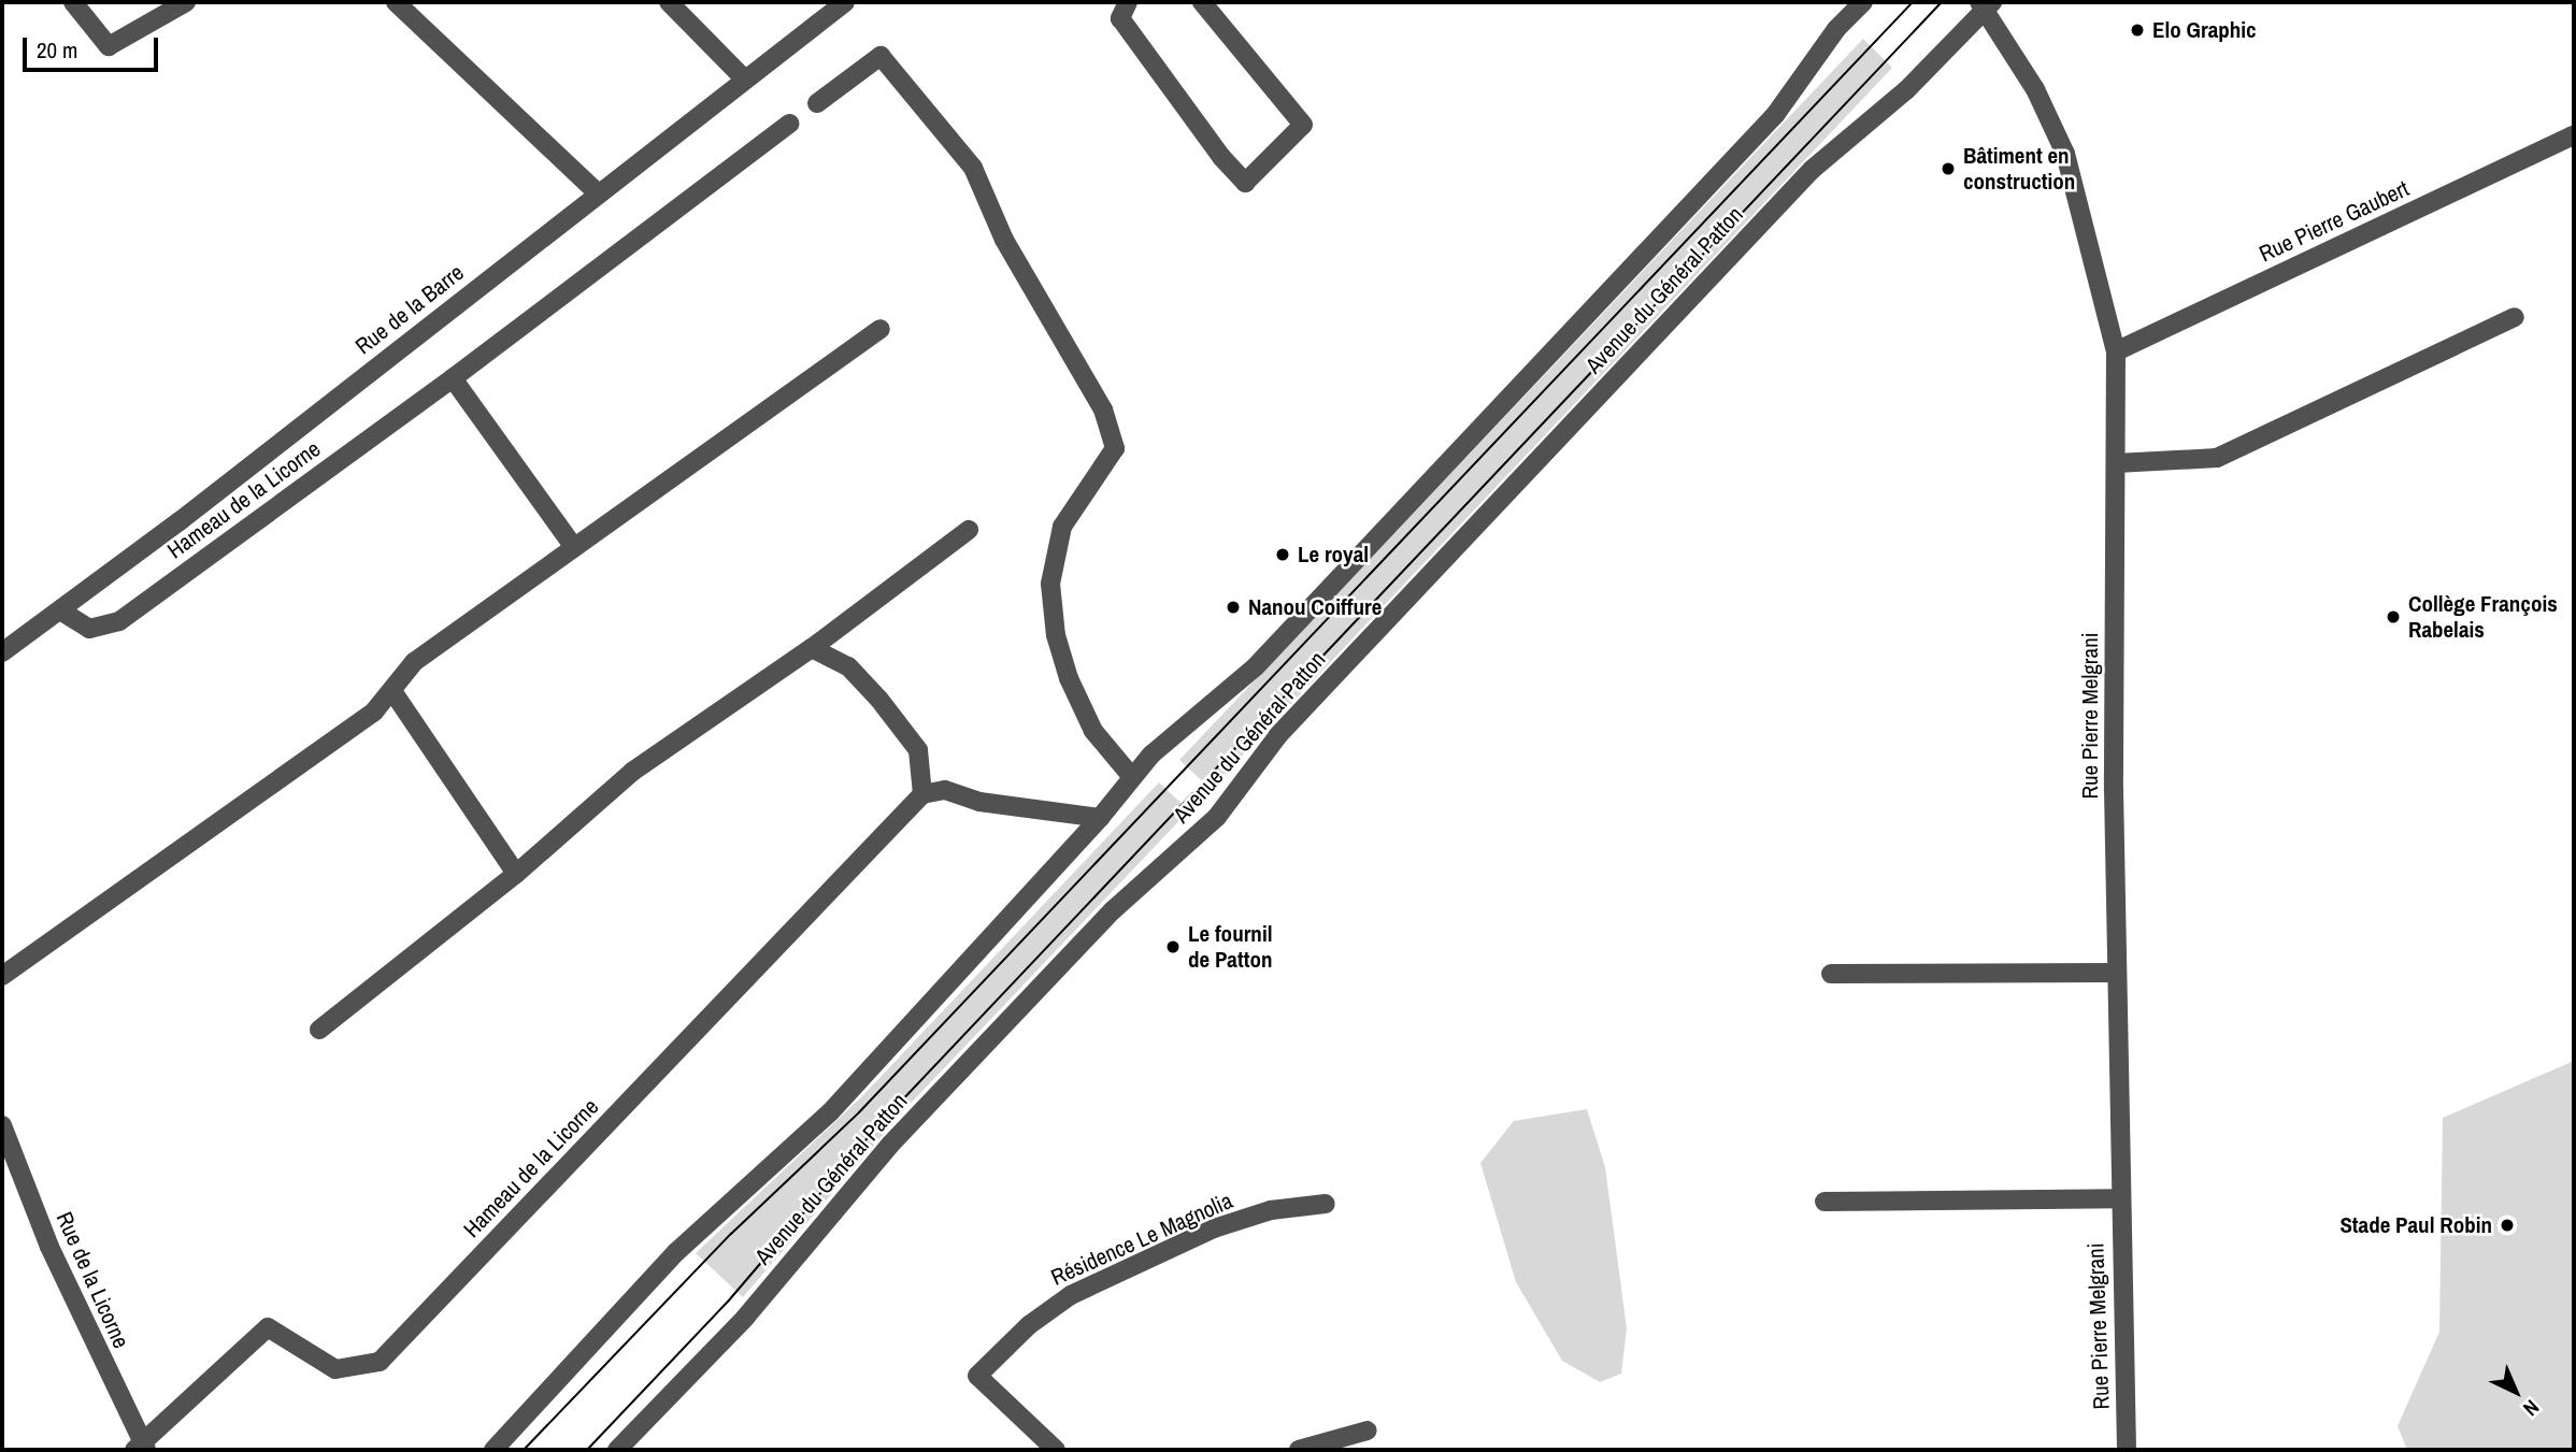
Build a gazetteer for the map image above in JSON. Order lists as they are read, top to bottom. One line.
{"streets":{"street":["Rue Pierre Gaubert","Avenue du Général Patton","Rue de la Barre","Hameau de la Licorne","Rue Pierre Melgrani","Résidence Le Magnolia","Rue de la Licorne"]},"crossings":[["Rue Pierre Gaubert","Rue Pierre Melgrani"],["Avenue du Général Patton","Rue Pierre Melgrani"],["Rue de la Barre","Hameau de la Licorne"],["Hameau de la Licorne","Rue de la Licorne"]],"places":["Elo Graphic","Bâtiment en construction","Le royal","Nanou Coiffure","Collège François Rabelais","Le fournil de Patton","Stade Paul Robin"],"scale_bar":"20 m","north":"bottom right"}
